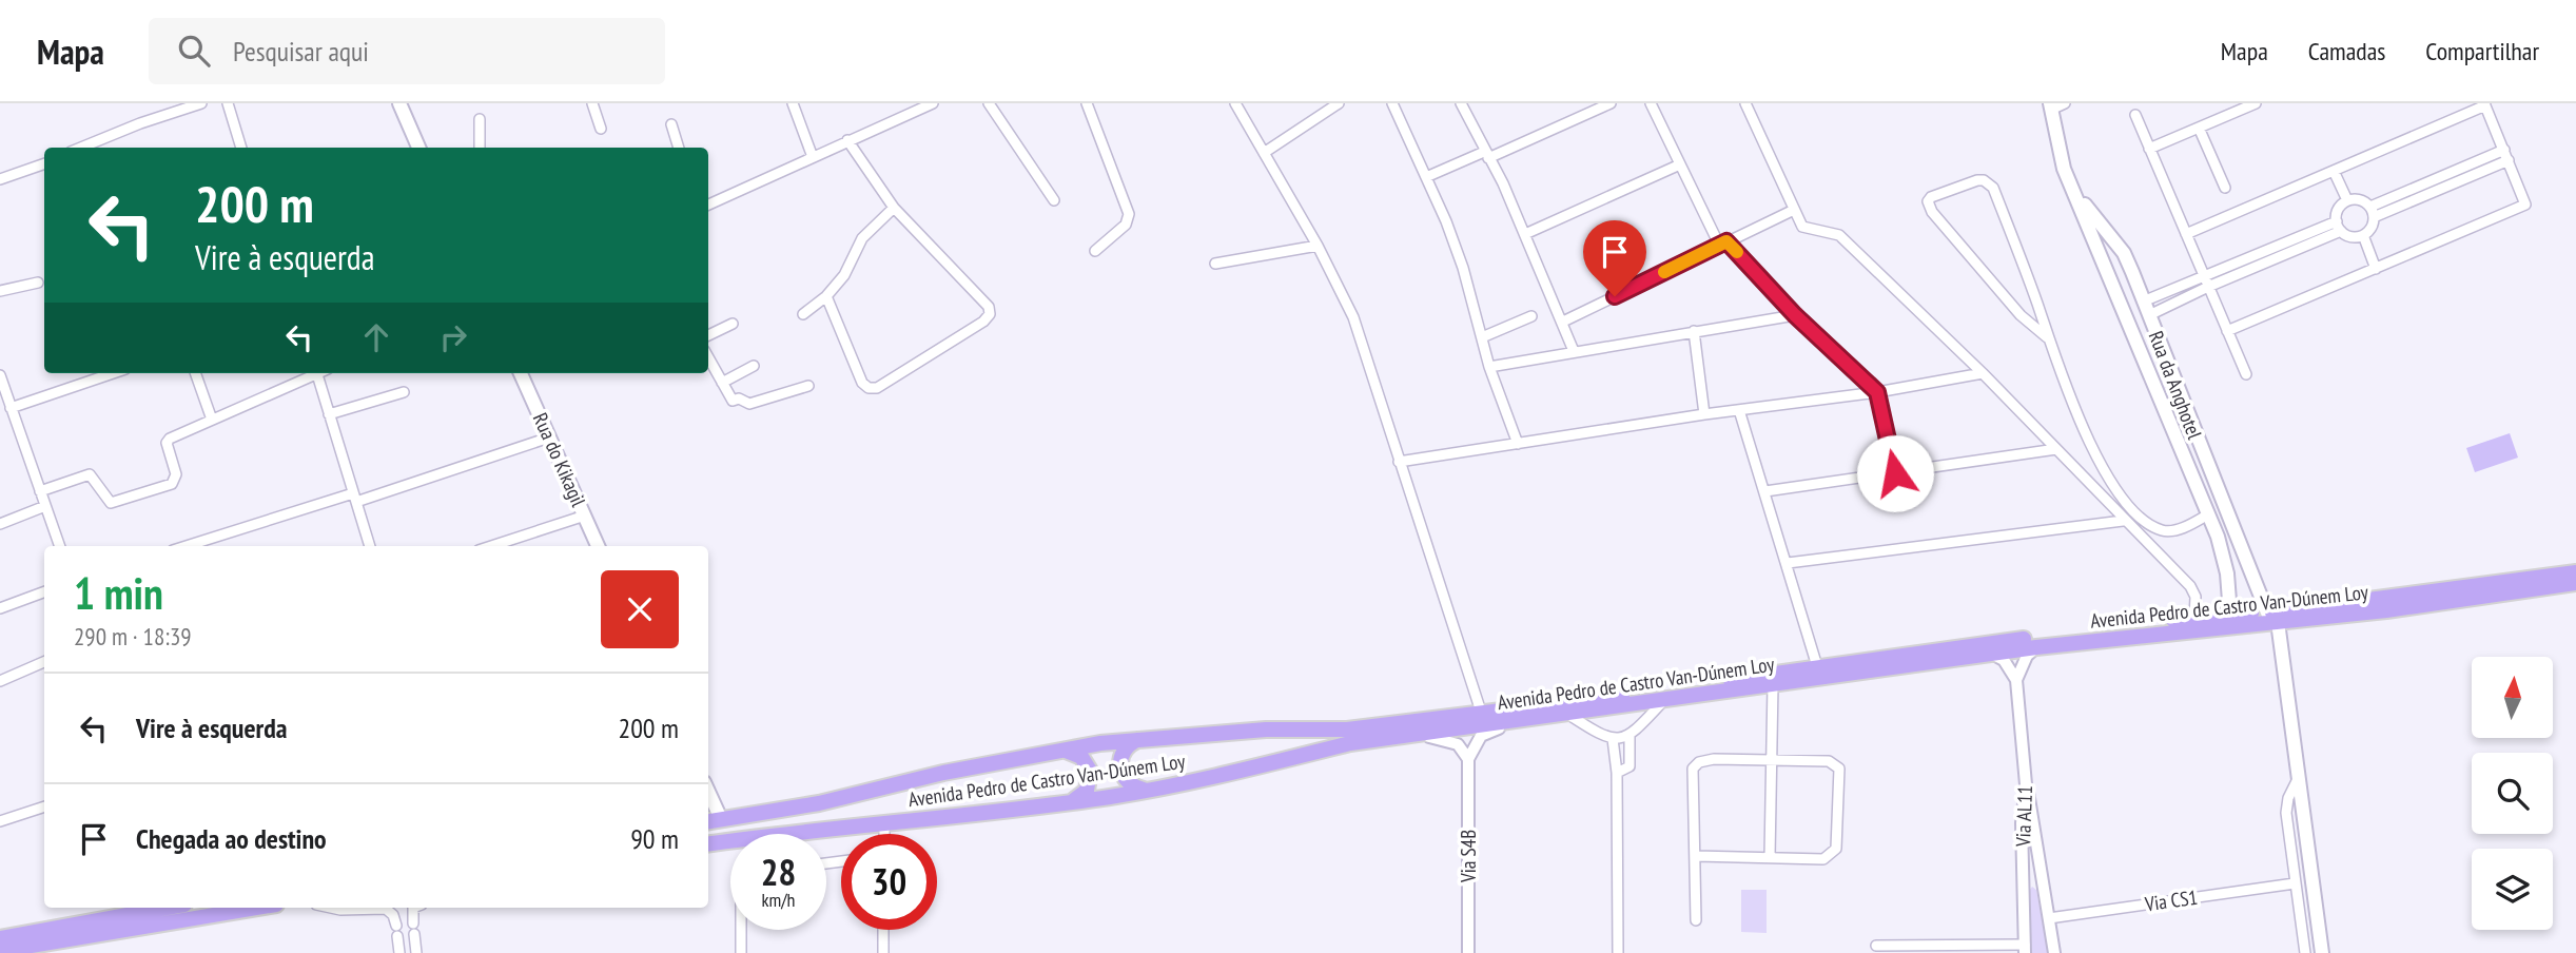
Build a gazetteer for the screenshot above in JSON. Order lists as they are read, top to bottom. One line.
{"streets":{"highway":["Avenida Pedro de Castro Van-Dúnem Loy"],"main road":["Rua da Anghotel","Rua do Kikagil"],"street":["Via AL11","Via S4B","Via CS1"]},"crossings":[["Rua da Anghotel","Avenida Pedro de Castro Van-Dúnem Loy"]],"north":"top","page":{"header":"Mapa","search":"Pesquisar aqui","nav":["Mapa","Camadas","Compartilhar"],"turn":["200 m","Vire à esquerda"],"heading":["1 min","290 m · 18:39"],"list":[{"name":"Vire à esquerda","value":"200 m"},{"name":"Chegada ao destino","value":"90 m"}],"speed":"28 km/h","limit":"30"}}
